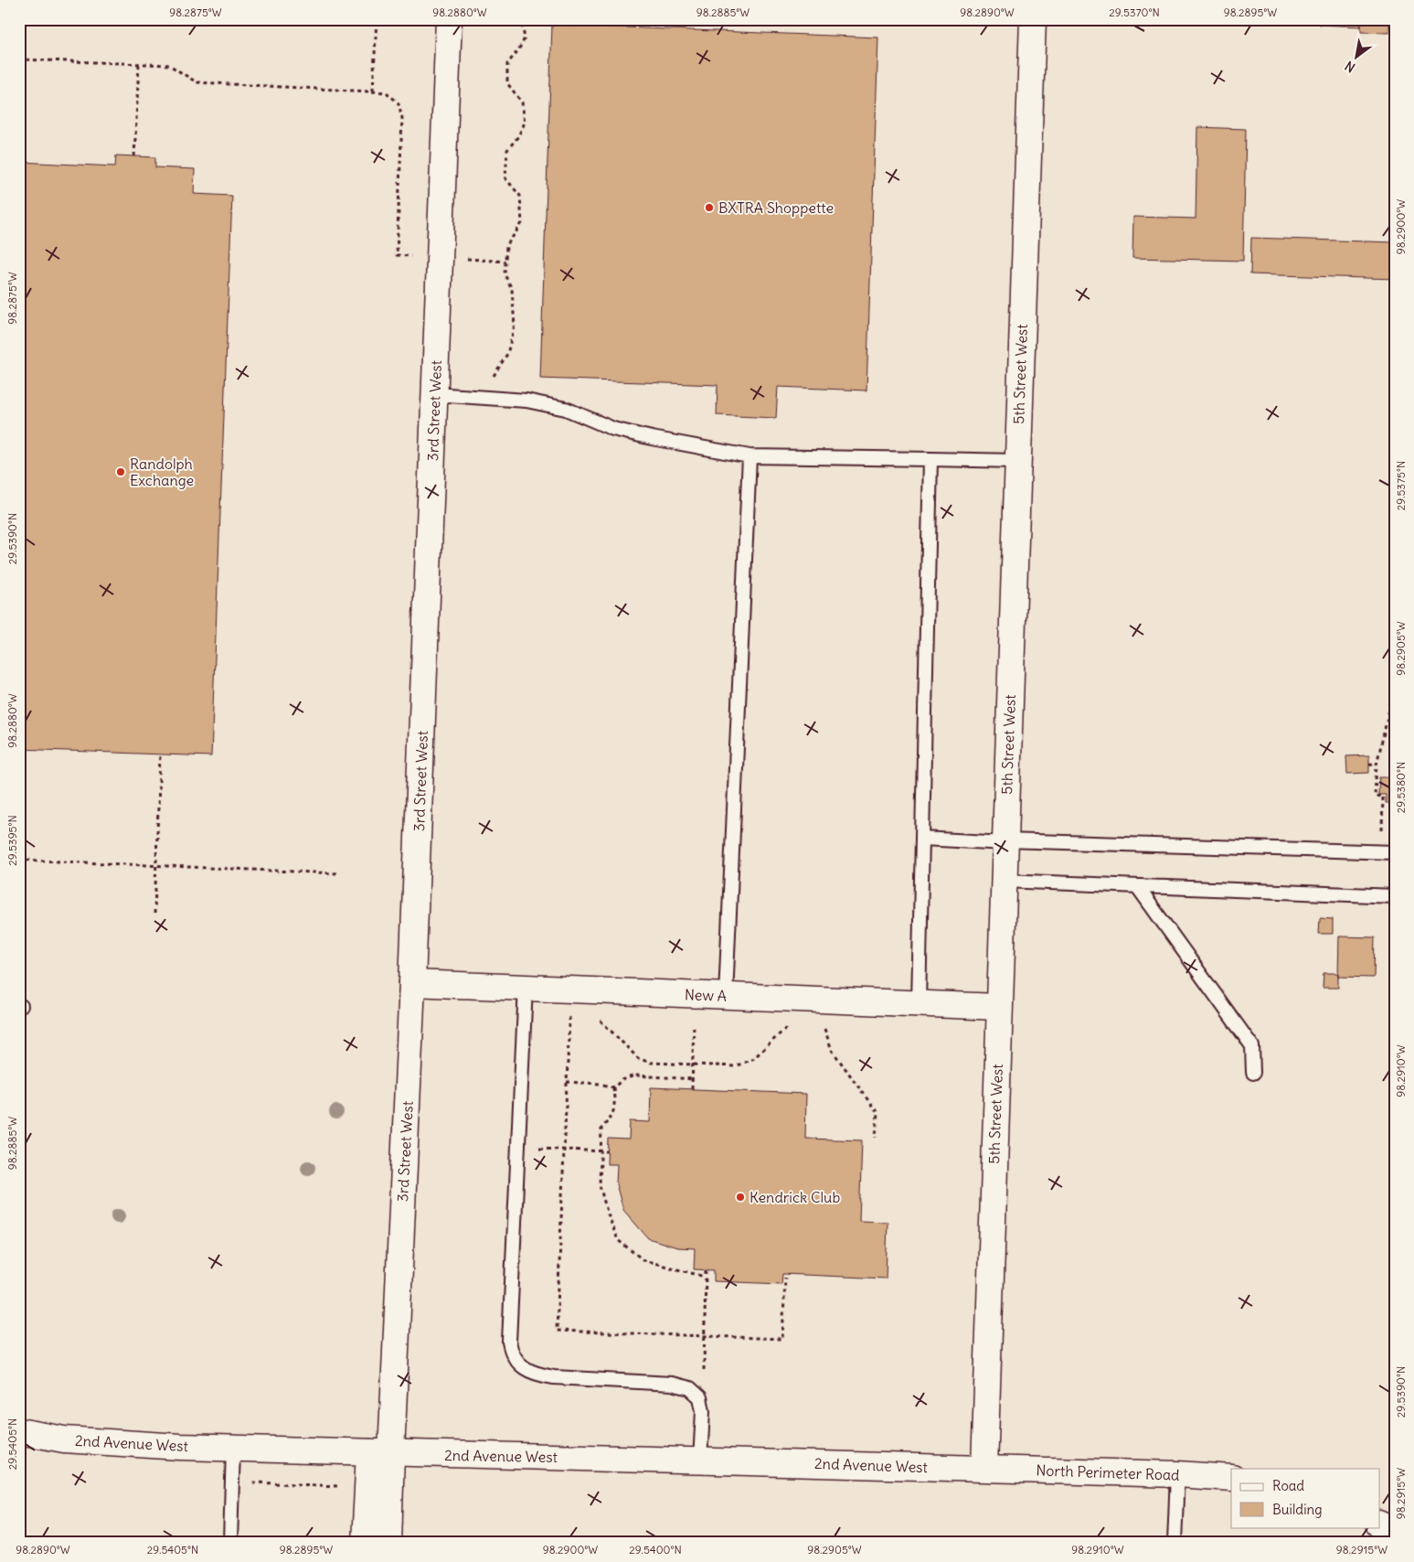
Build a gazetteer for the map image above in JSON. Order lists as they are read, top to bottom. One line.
{"streets":{"street":["5th Street West","3rd Street West","New A","2nd Avenue West","North Perimeter Road"]},"crossings":[["5th Street West","New A"],["5th Street West","2nd Avenue West"],["5th Street West","North Perimeter Road"],["3rd Street West","New A"],["3rd Street West","2nd Avenue West"],["2nd Avenue West","North Perimeter Road"]],"places":["BXTRA Shoppette","Randolph Exchange","Kendrick Club"],"legend":["Road","Building"],"north":"bottom left","coordinates":["98.2875°W","98.2880°W","98.2885°W","98.2890°W","29.5370°N","98.2895°W","98.2900°W","29.5375°N","29.5390°N","98.2905°W","29.5380°N","29.5395°N","98.2910°W","29.5405°N","98.2915°W","29.5400°N"]}
